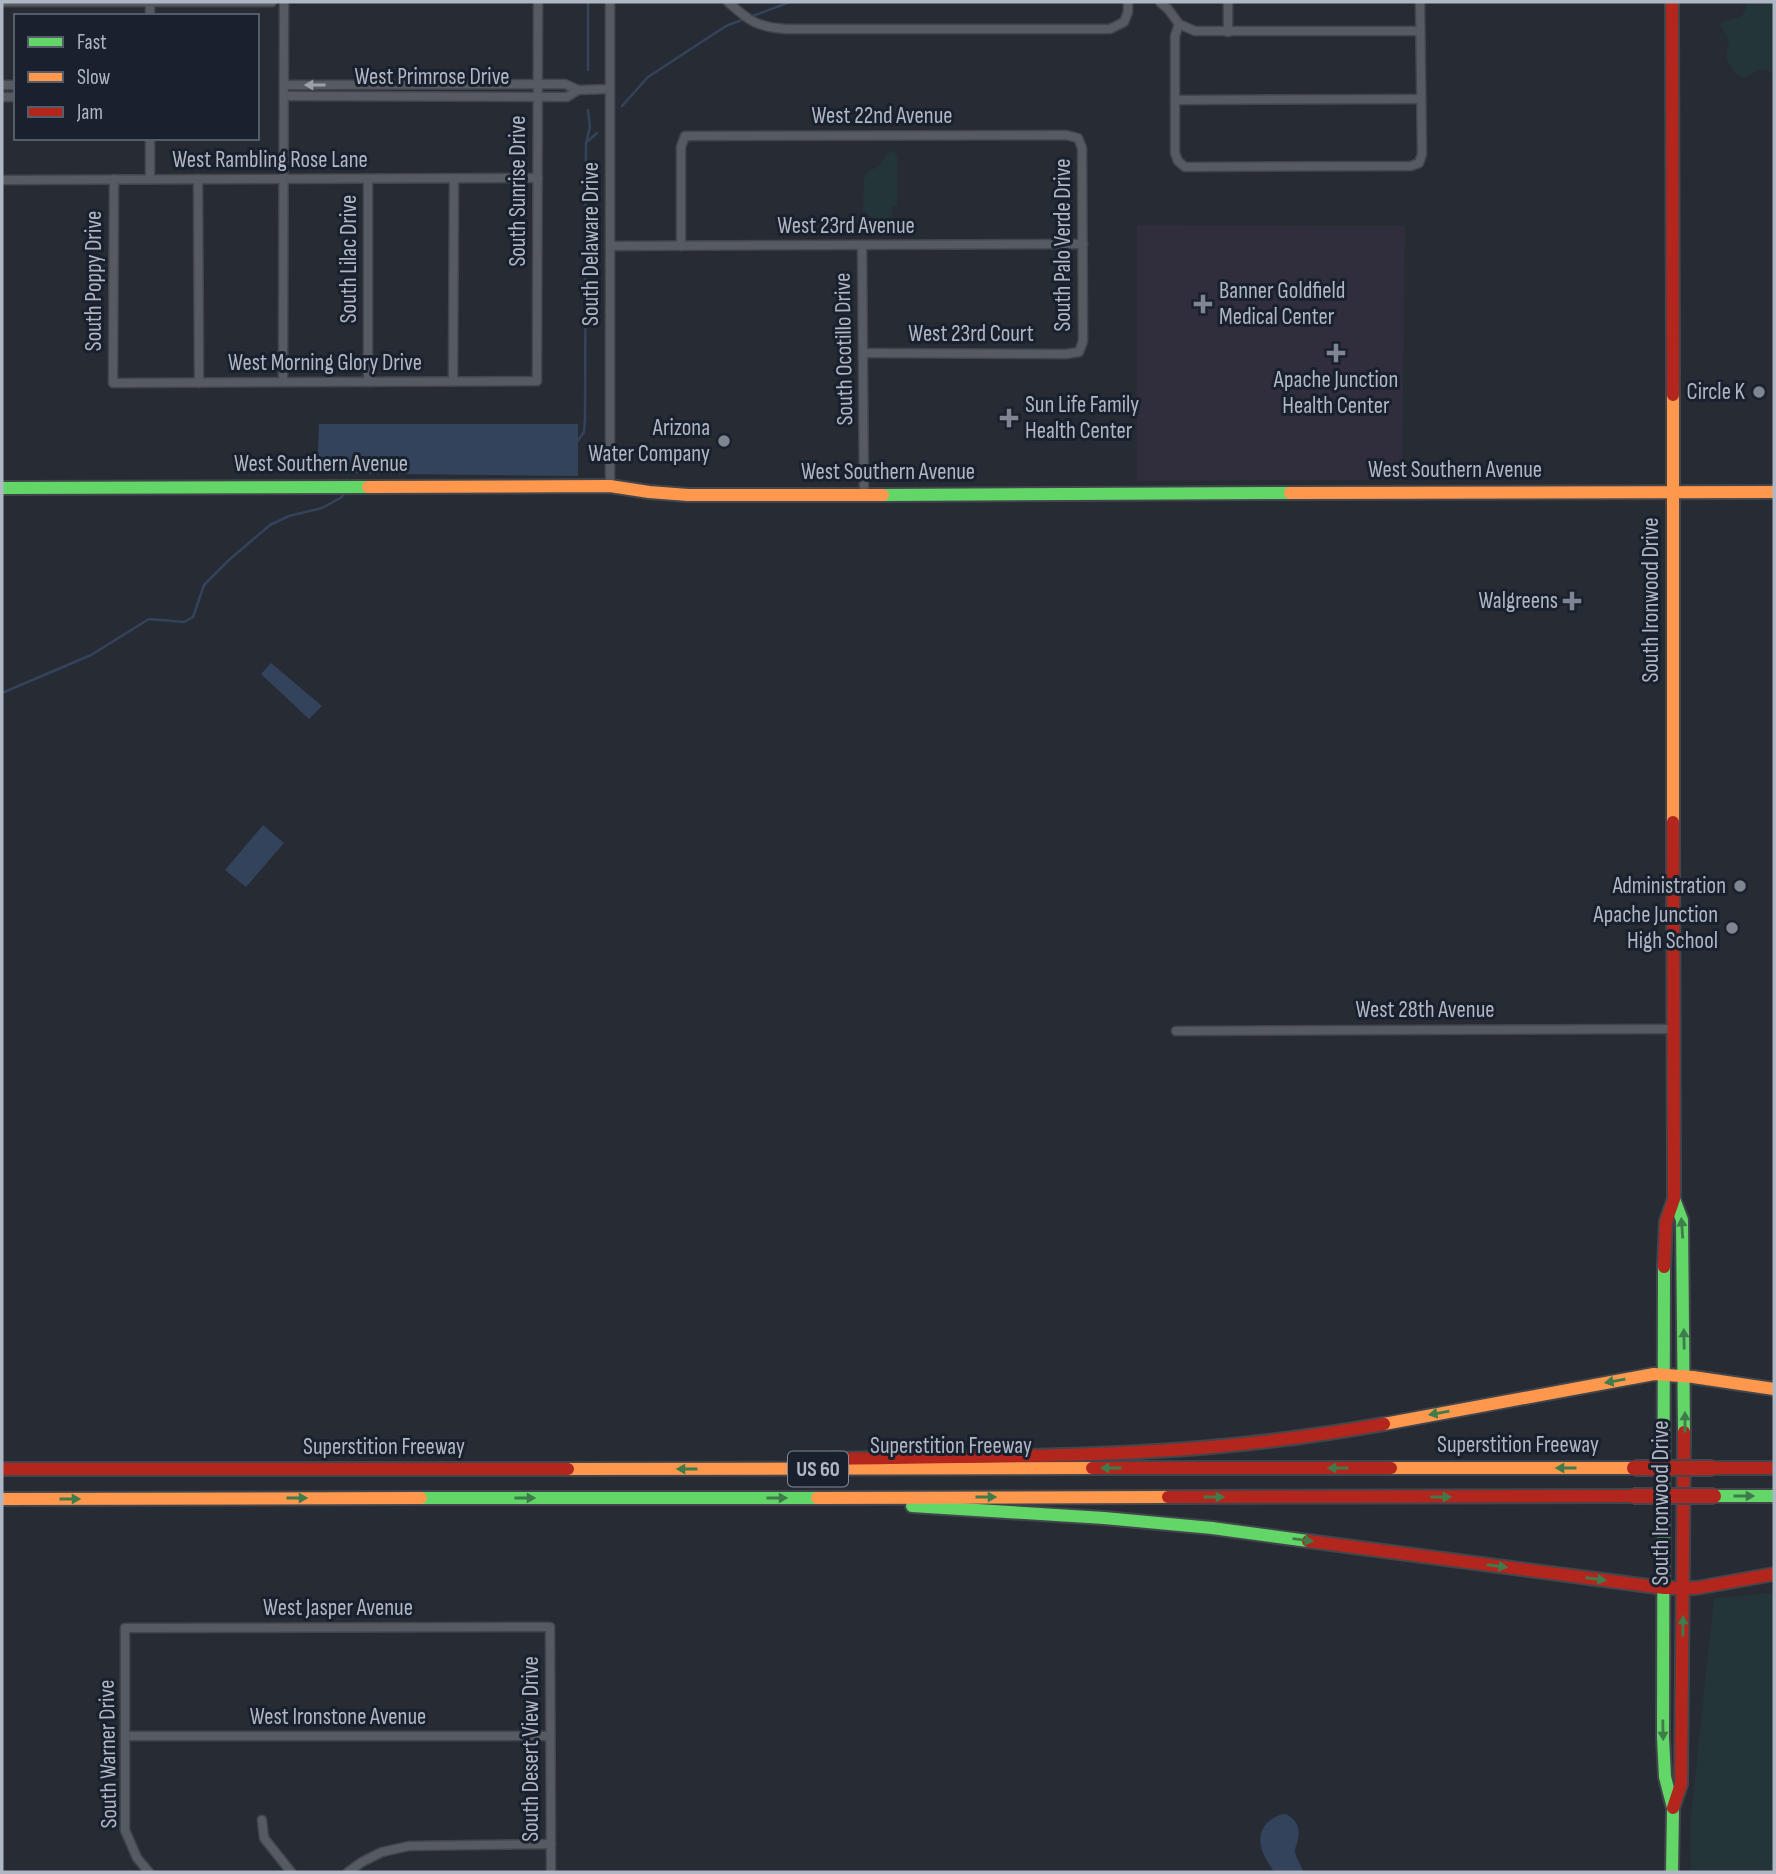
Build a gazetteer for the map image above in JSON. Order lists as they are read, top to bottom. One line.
{"streets":{"main road":["West Southern Avenue","South Ironwood Drive","Superstition Freeway","US 60"],"street":["West Primrose Drive","West 22nd Avenue","West Rambling Rose Lane","South Sunrise Drive","West 23rd Avenue","South Delaware Drive","South Palo Verde Drive","South Lilac Drive","South Poppy Drive","West 23rd Court","South Ocotillo Drive","West Morning Glory Drive","West 28th Avenue","West Jasper Avenue","West Ironstone Avenue","South Desert View Drive","South Warner Drive"]},"crossings":[["West Primrose Drive","South Sunrise Drive"],["West Primrose Drive","South Delaware Drive"],["West 22nd Avenue","West 23rd Avenue"],["West 22nd Avenue","South Palo Verde Drive"],["West Rambling Rose Lane","South Sunrise Drive"],["West Rambling Rose Lane","South Lilac Drive"],["West Rambling Rose Lane","South Poppy Drive"],["South Sunrise Drive","West Morning Glory Drive"],["West 23rd Avenue","South Delaware Drive"],["West 23rd Avenue","South Palo Verde Drive"],["West 23rd Avenue","South Ocotillo Drive"],["South Delaware Drive","West Southern Avenue"],["South Palo Verde Drive","West 23rd Court"],["South Lilac Drive","West Morning Glory Drive"],["South Poppy Drive","West Morning Glory Drive"],["West 23rd Court","South Ocotillo Drive"],["South Ocotillo Drive","West Southern Avenue"],["West Southern Avenue","South Ironwood Drive"],["South Ironwood Drive","West 28th Avenue"],["West Jasper Avenue","South Desert View Drive"],["West Jasper Avenue","South Warner Drive"],["West Ironstone Avenue","South Desert View Drive"],["West Ironstone Avenue","South Warner Drive"]],"places":{"health":["Banner Goldfield Medical Center","Apache Junction Health Center","Sun Life Family Health Center","Walgreens"],"other":["Circle K","Arizona Water Company","Administration","Apache Junction High School"]},"legend":["Fast","Slow","Jam"]}
